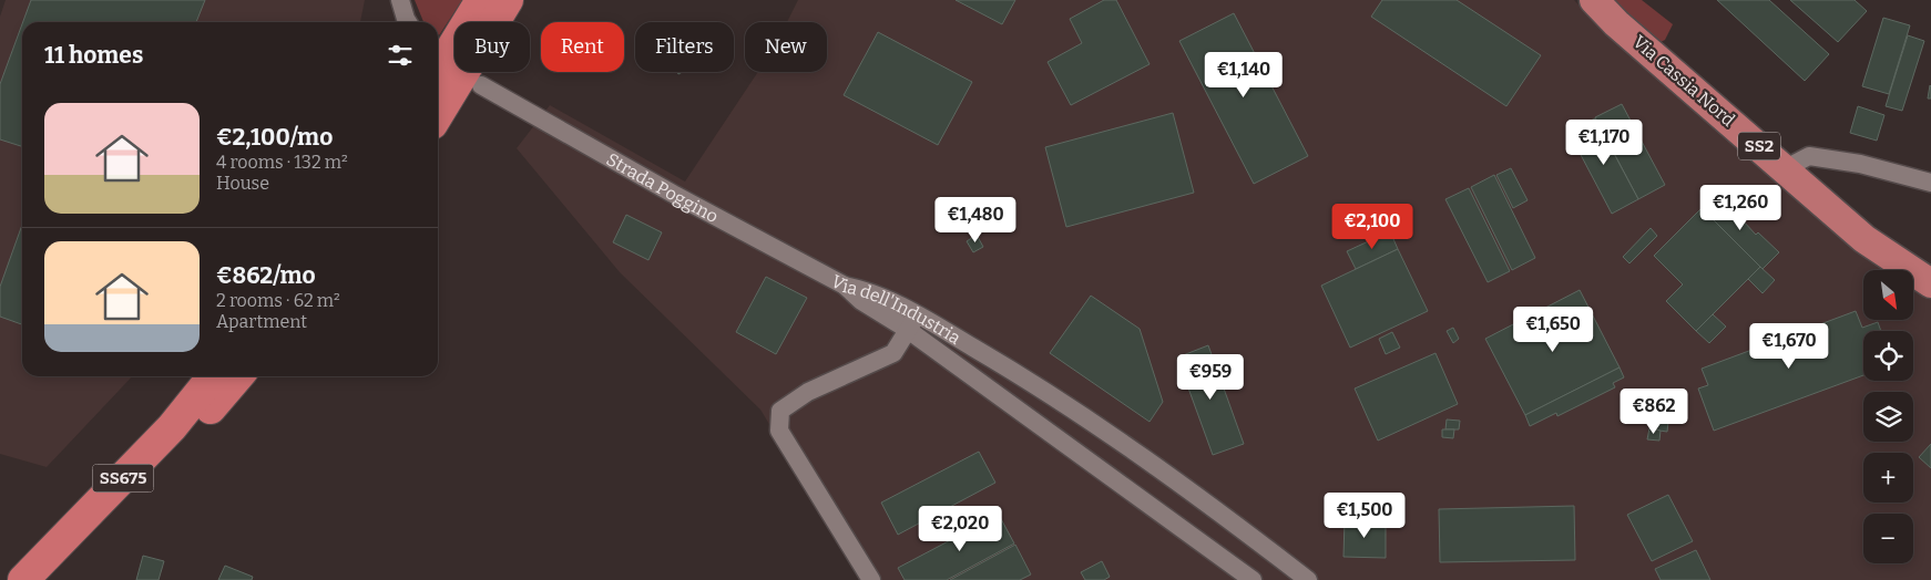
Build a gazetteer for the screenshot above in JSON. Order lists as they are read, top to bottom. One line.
{"streets":{"highway":["SS675"],"main road":["Via Cassia Nord","SS2"],"street":["Strada Poggino","Via dell'Industria"]},"crossings":[["Strada Poggino","Via dell'Industria"]],"north":"bottom right","page":{"chip":["Buy","Rent","Filters","New"],"heading":"11 homes","price":["€1,140","€1,170","€1,260","€1,480","€2,100","€1,650","€1,670","€959","€862","€1,500","€2,020"],"list":[{"name":"€2,100/mo","note":"4 rooms · 132 m² · House"},{"name":"€862/mo","note":"2 rooms · 62 m² · Apartment"}],"map_buttons":["+","−"]}}
